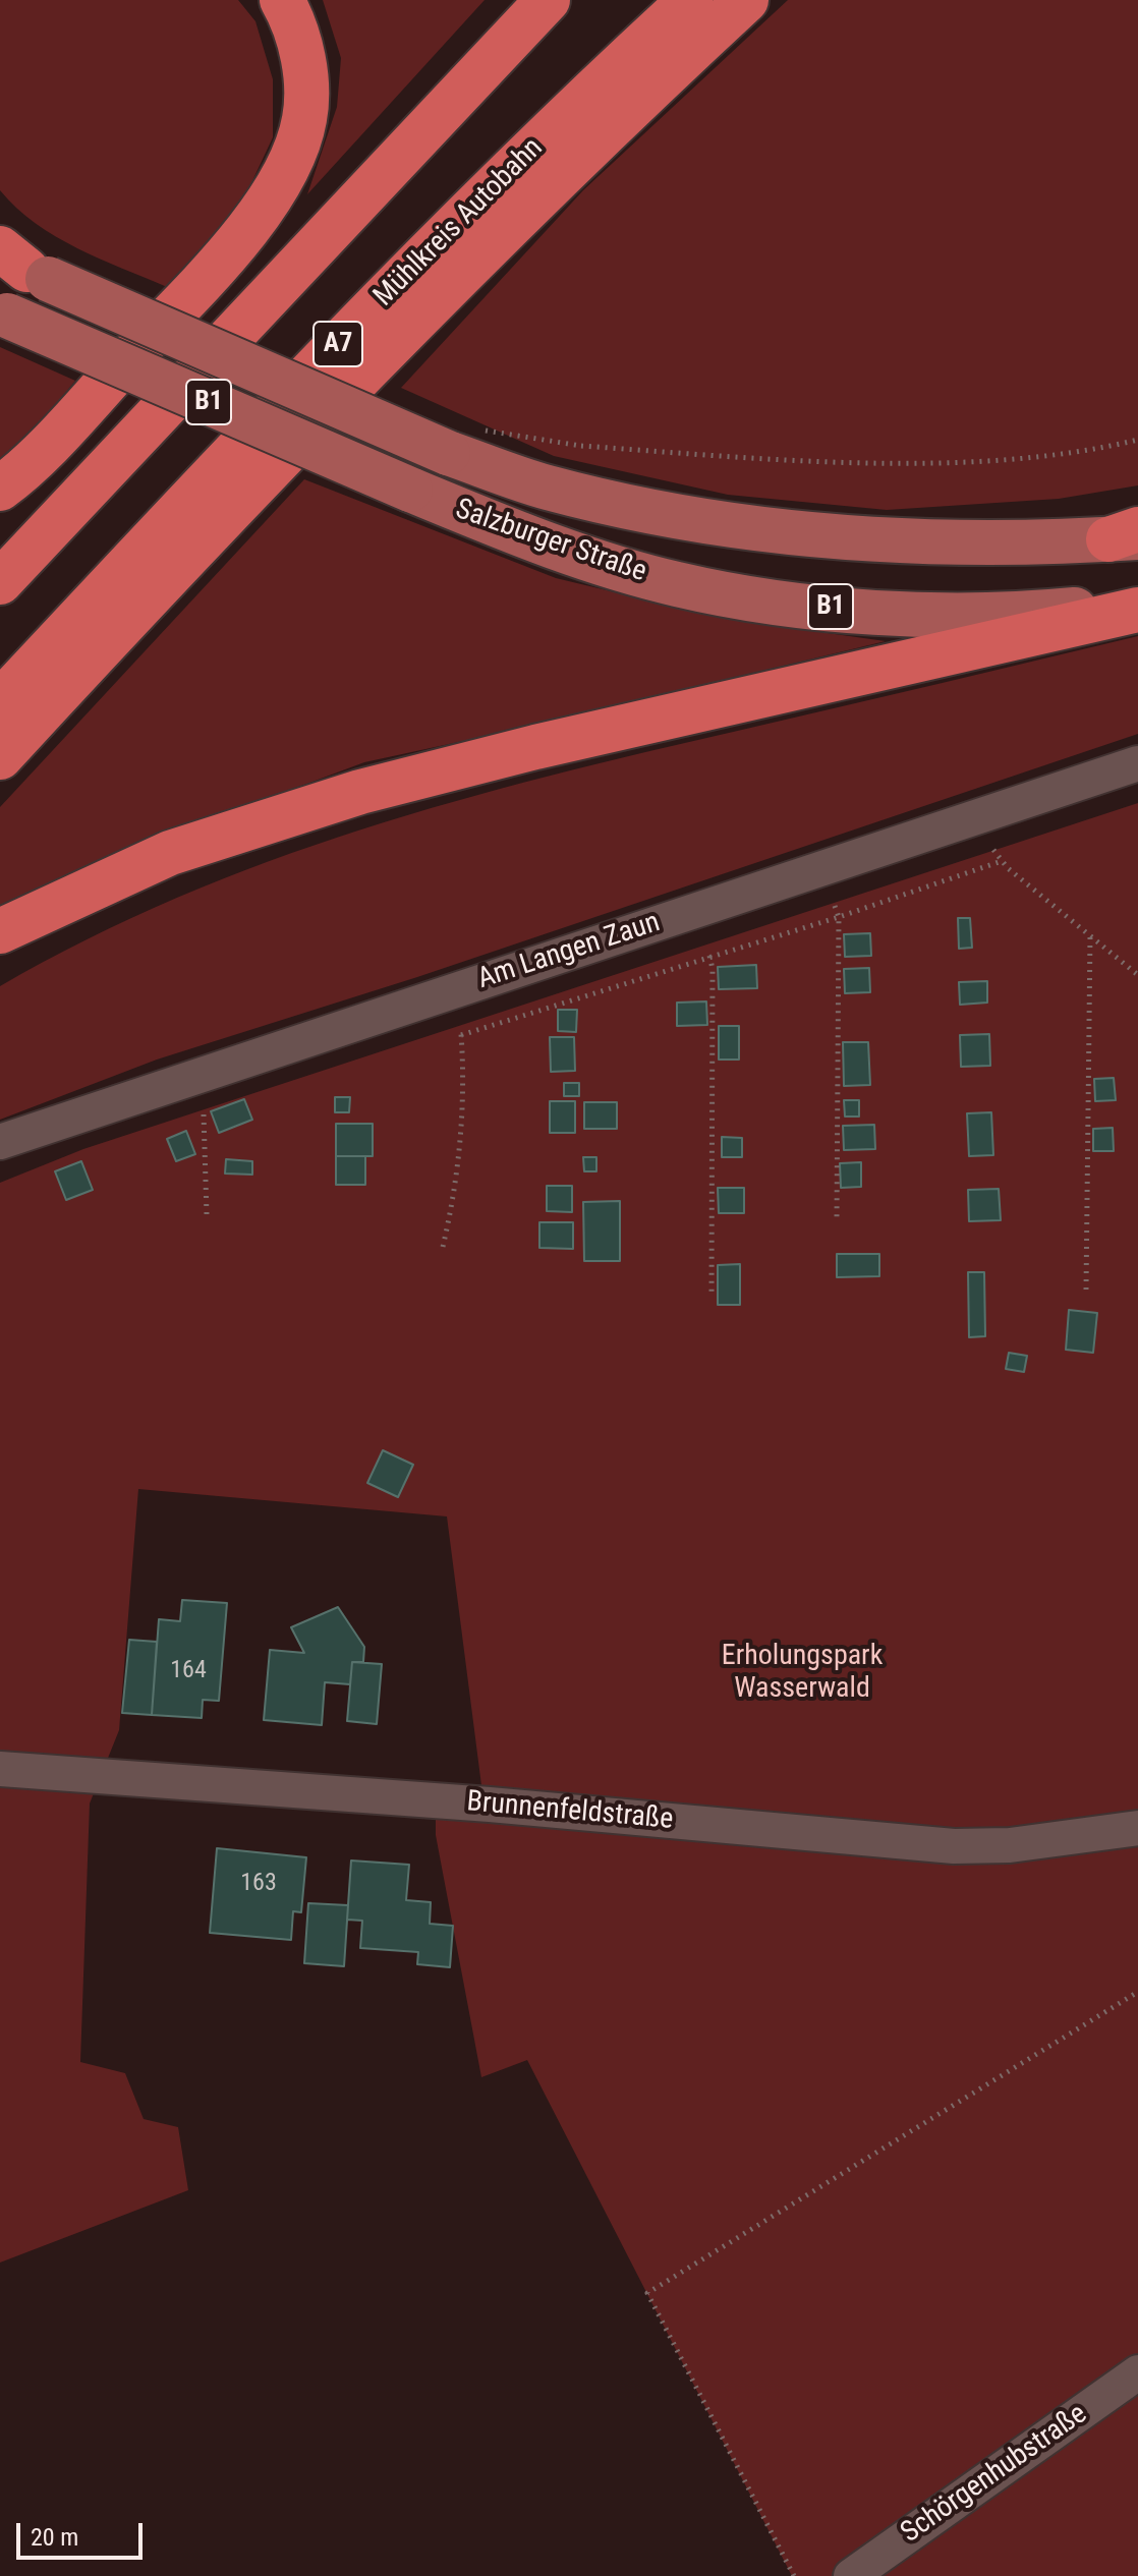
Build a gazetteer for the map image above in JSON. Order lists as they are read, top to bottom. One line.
{"streets":{"highway":["Mühlkreis Autobahn","A7"],"main road":["B1","Salzburger Straße"],"street":["Am Langen Zaun","Brunnenfeldstraße","Schörgenhubstraße"]},"parks":["Erholungspark Wasserwald"],"house_numbers":["164","163"],"scale_bar":"20 m"}
